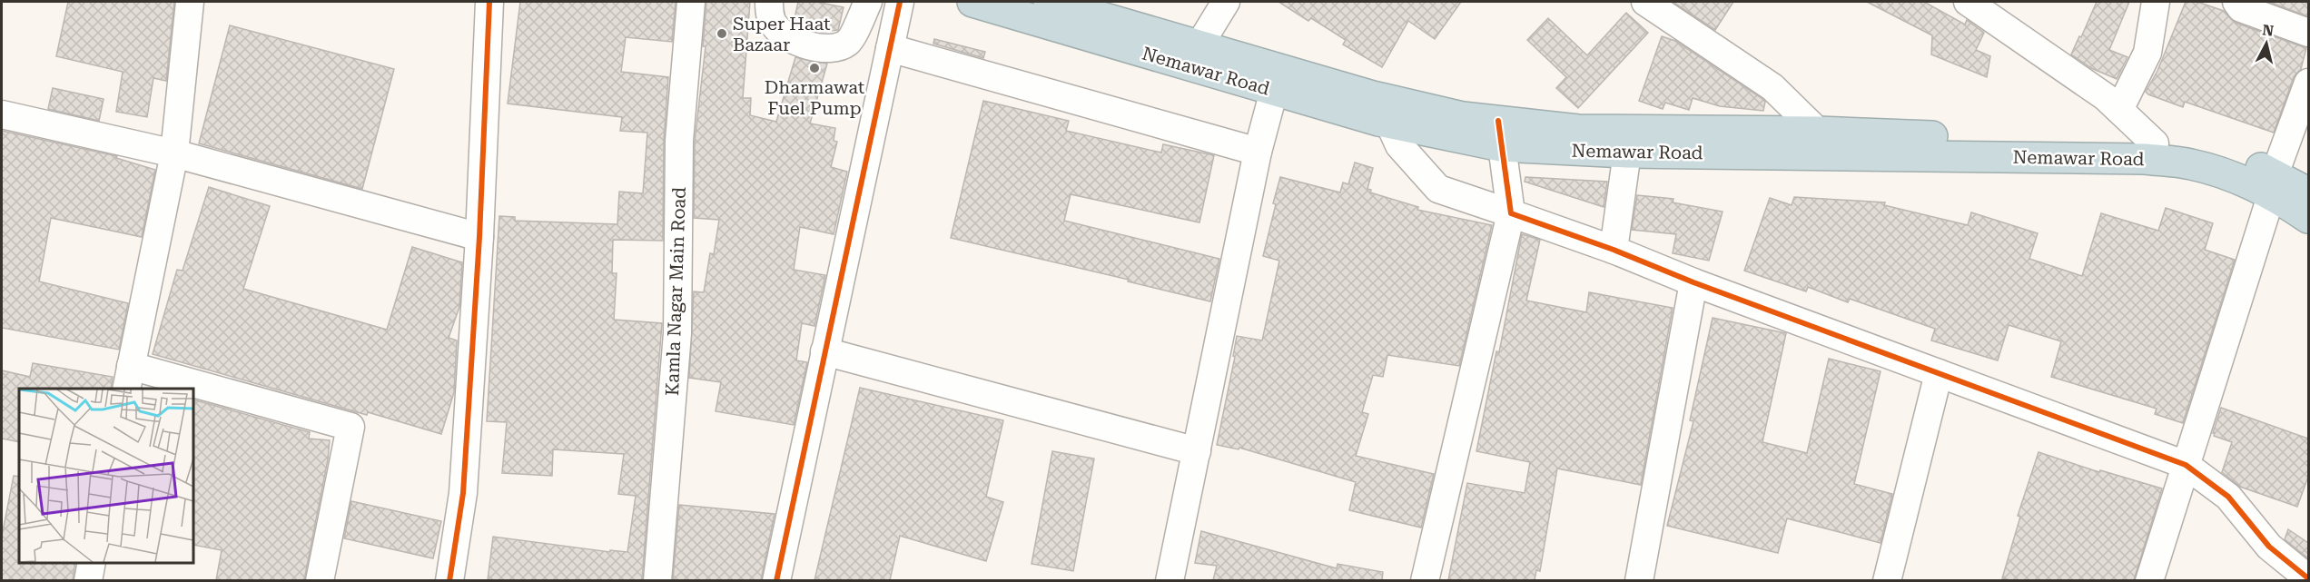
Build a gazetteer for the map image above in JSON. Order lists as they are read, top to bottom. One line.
{"streets":{"highway":["Nemawar Road"],"street":["Kamla Nagar Main Road"]},"places":["Super Haat Bazaar","Dharmawat Fuel Pump"],"north":"top"}
